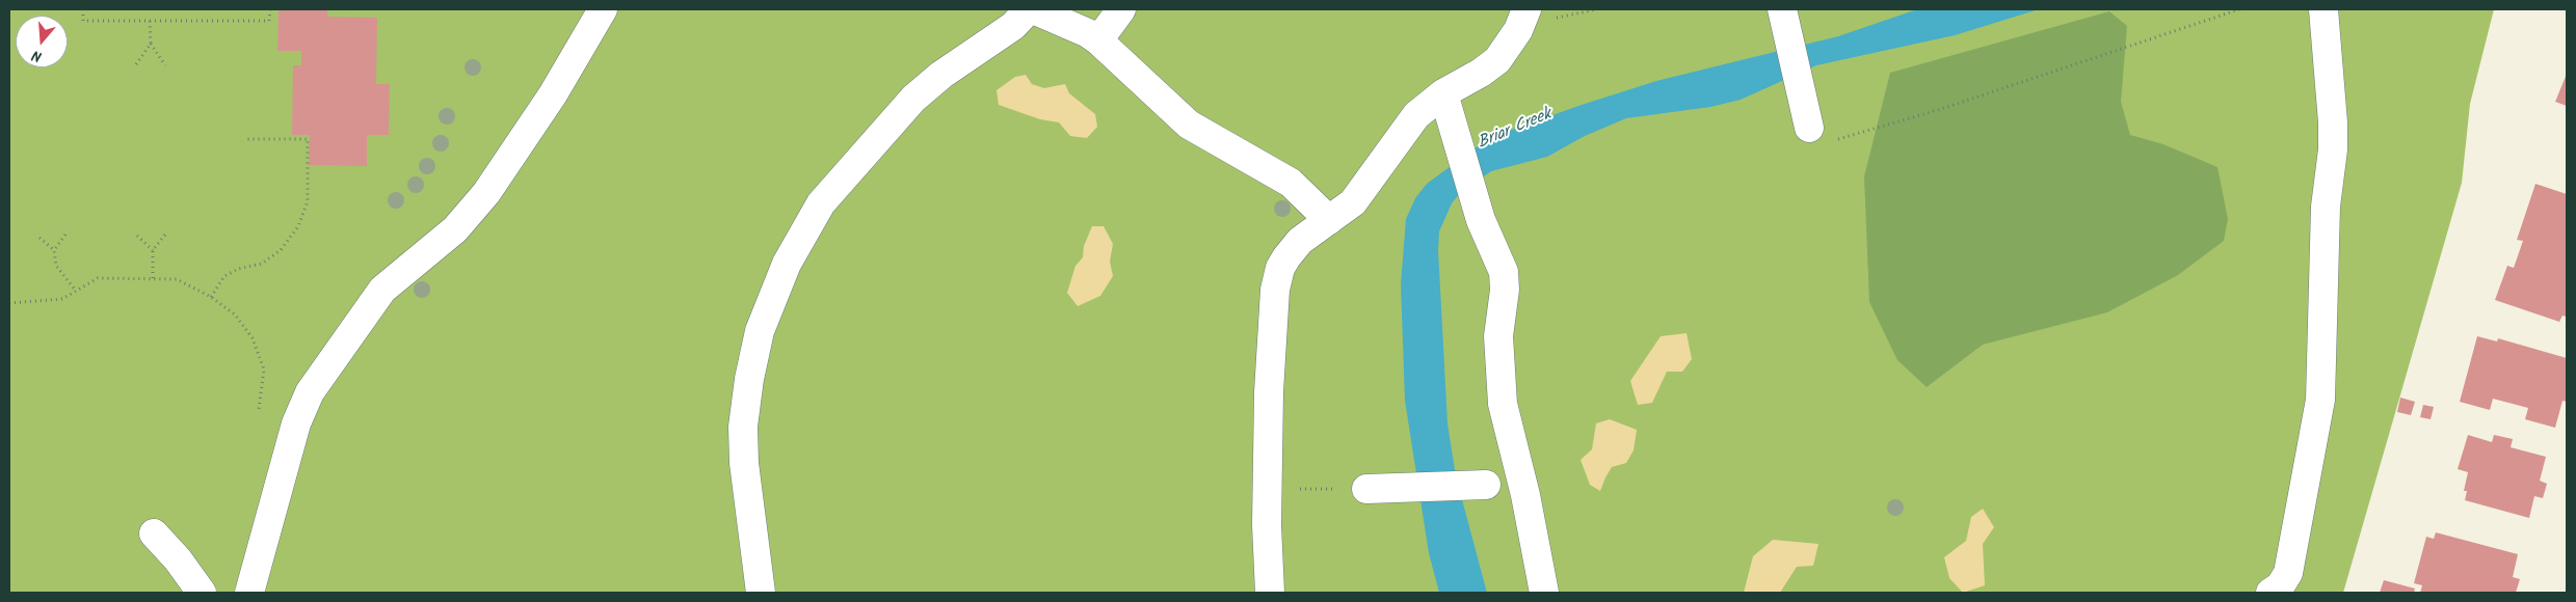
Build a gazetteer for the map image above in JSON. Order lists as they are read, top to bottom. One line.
{"water":["Briar Creek"],"north":"bottom"}
